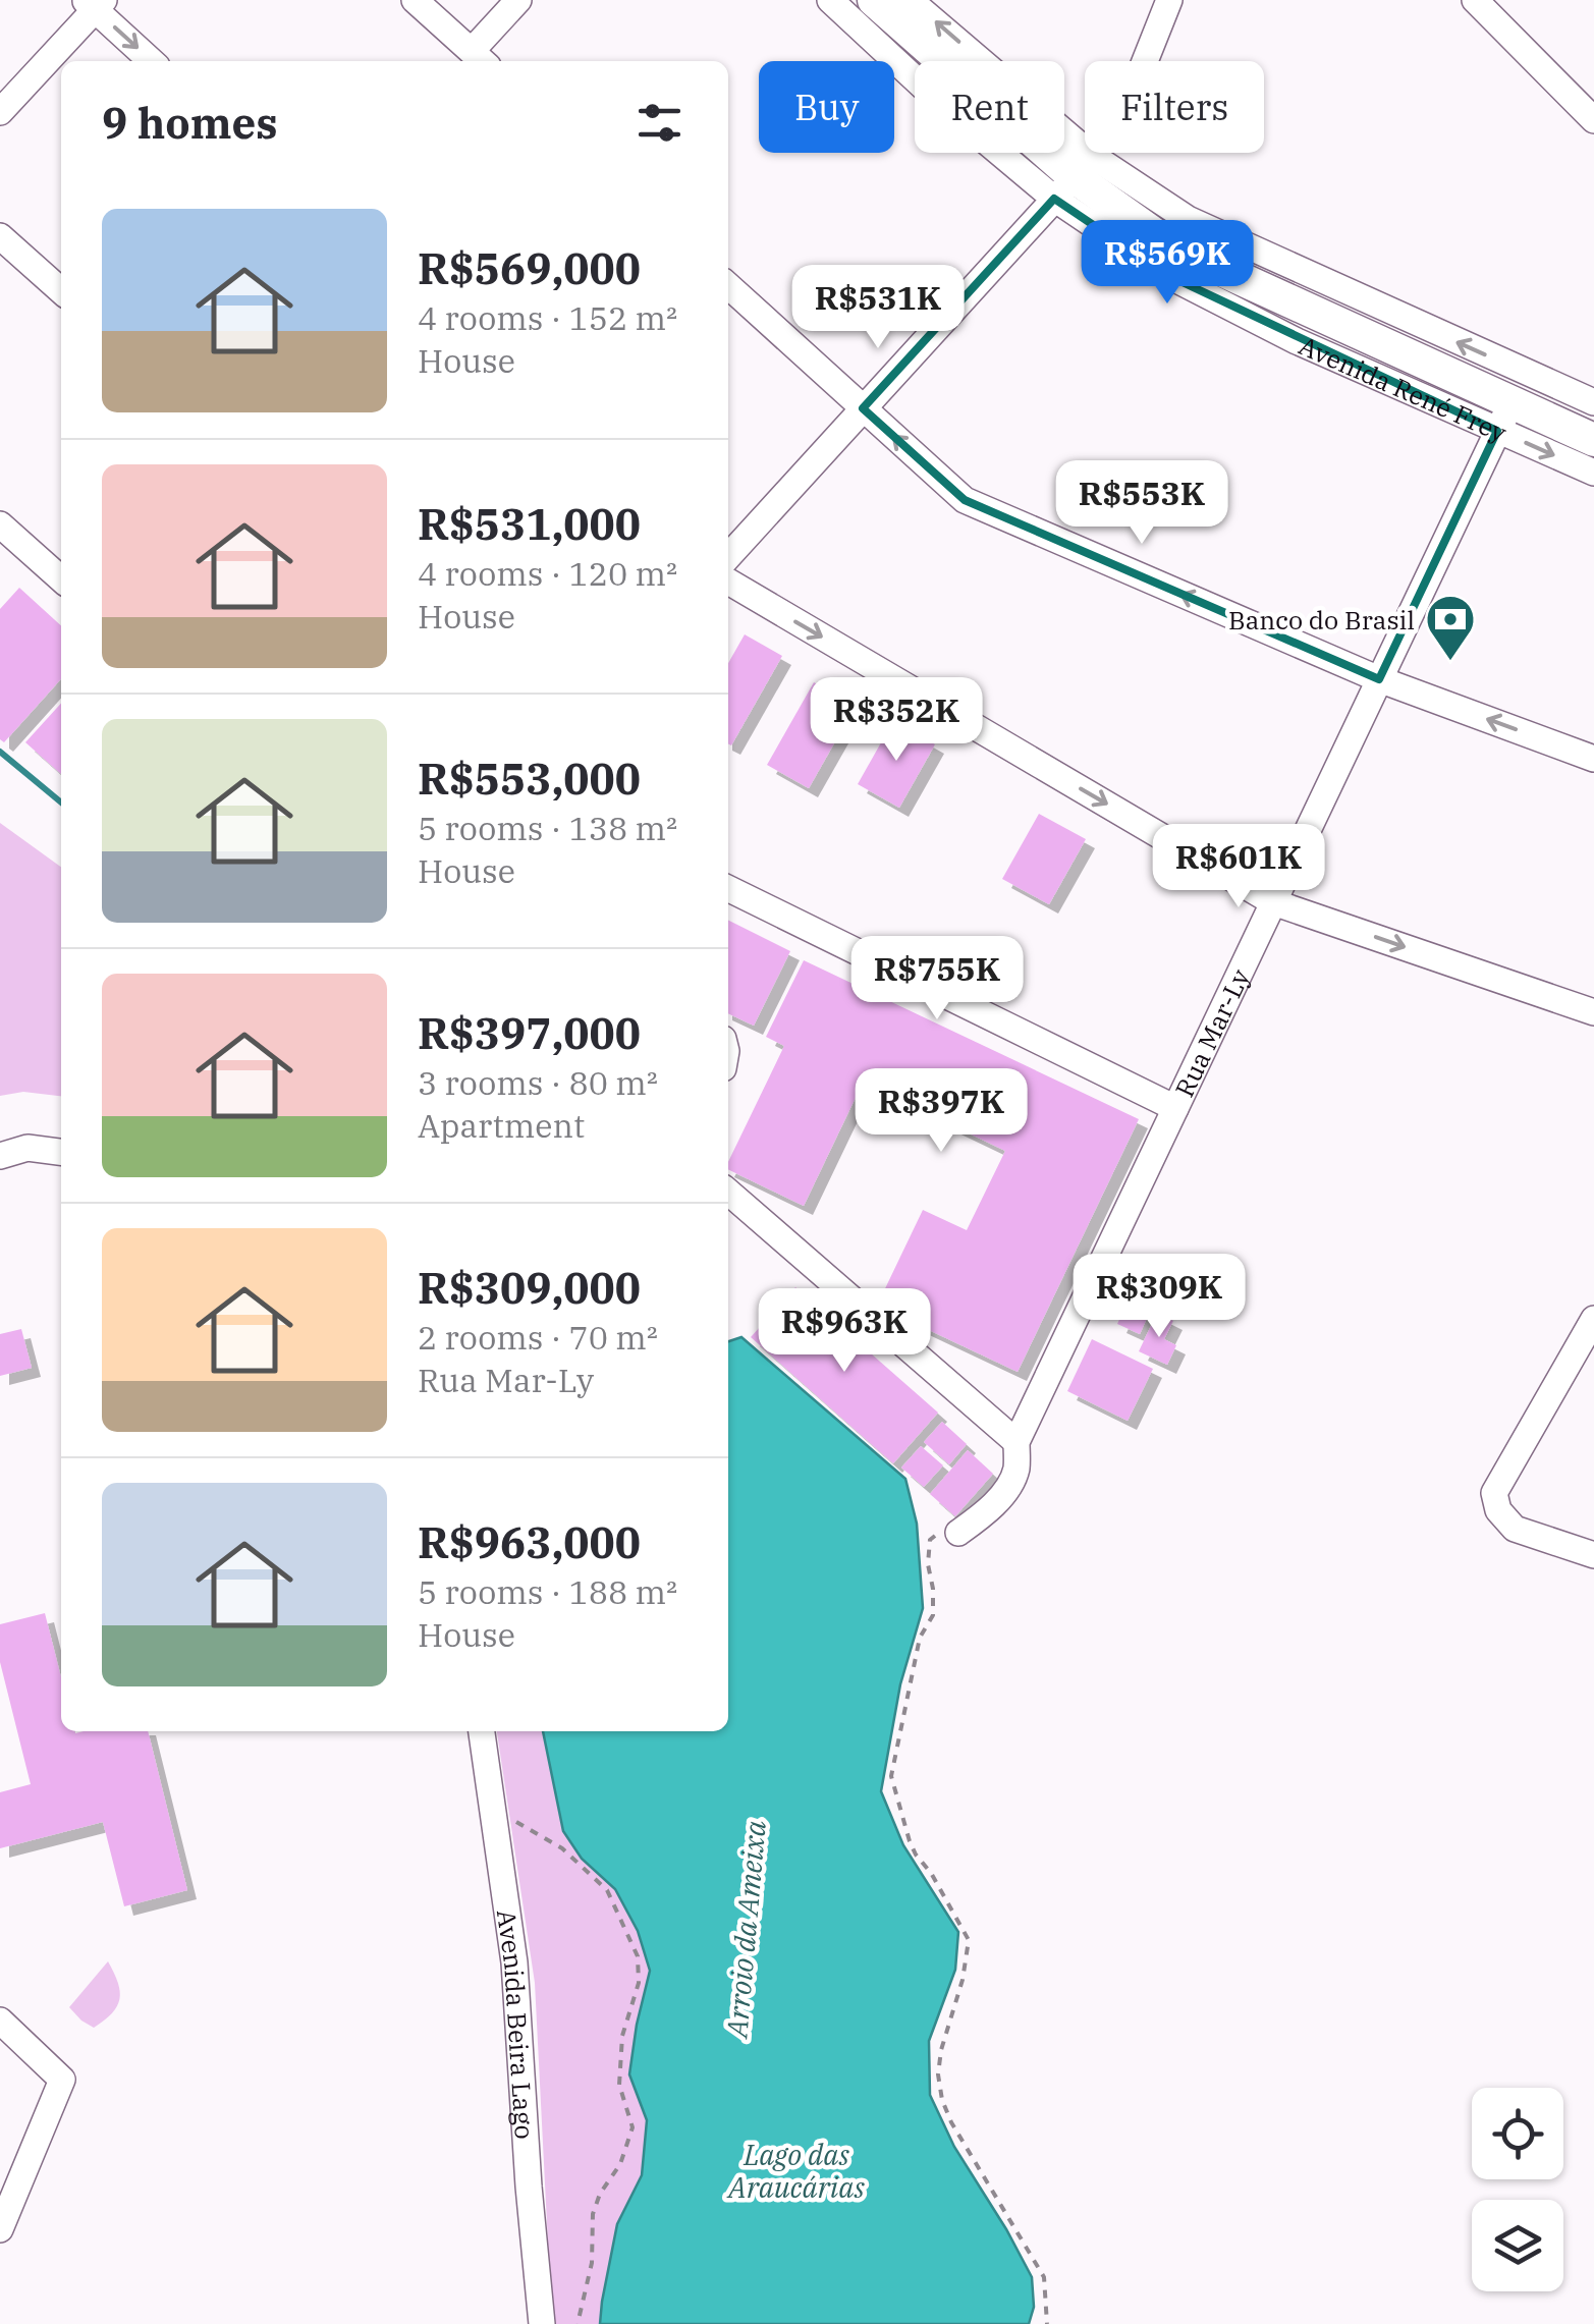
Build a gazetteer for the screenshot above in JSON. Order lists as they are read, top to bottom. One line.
{"streets":{"main road":["Avenida René Frey"],"street":["Rua Mar-Ly","Avenida Beira Lago"]},"crossings":[["Avenida René Frey","Rua Mar-Ly"]],"water":["Arroio da Ameixa","Lago das Araucárias"],"places":{"bank":["Banco do Brasil"]},"page":{"chip":["Buy","Rent","Filters"],"heading":"9 homes","list":[{"name":"R$569,000","note":"4 rooms · 152 m² · House"},{"name":"R$531,000","note":"4 rooms · 120 m² · House"},{"name":"R$553,000","note":"5 rooms · 138 m² · House"},{"name":"R$397,000","note":"3 rooms · 80 m² · Apartment"},{"name":"R$309,000","note":"2 rooms · 70 m² · Rua Mar-Ly"},{"name":"R$963,000","note":"5 rooms · 188 m² · House"}],"price":["R$569K","R$531K","R$553K","R$352K","R$601K","R$755K","R$397K","R$309K","R$963K"]}}
